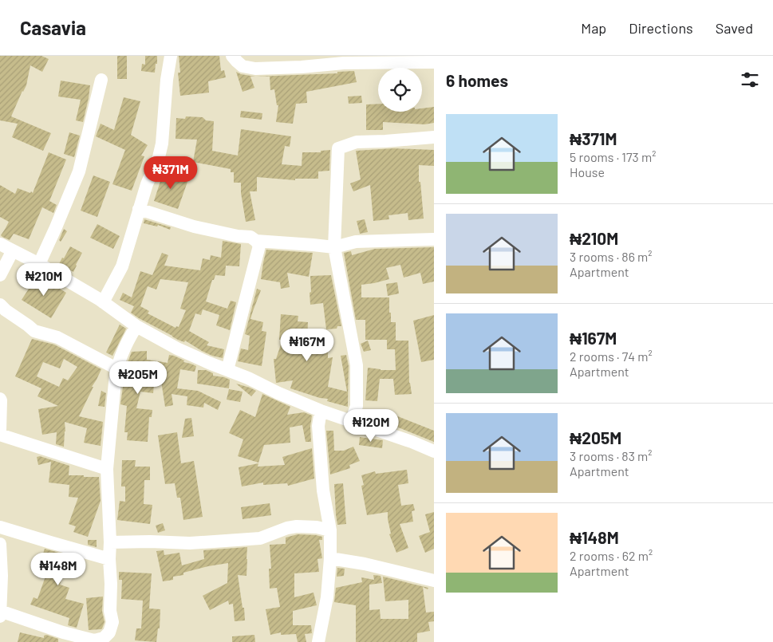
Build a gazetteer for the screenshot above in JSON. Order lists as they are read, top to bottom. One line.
{"page":{"header":"Casavia","nav":["Map","Directions","Saved"],"heading":"6 homes","list":[{"name":"₦371M","note":"5 rooms · 173 m² · House"},{"name":"₦210M","note":"3 rooms · 86 m² · Apartment"},{"name":"₦167M","note":"2 rooms · 74 m² · Apartment"},{"name":"₦205M","note":"3 rooms · 83 m² · Apartment"},{"name":"₦148M","note":"2 rooms · 62 m² · Apartment"}],"price":["₦371M","₦210M","₦167M","₦205M","₦120M","₦148M"]}}
